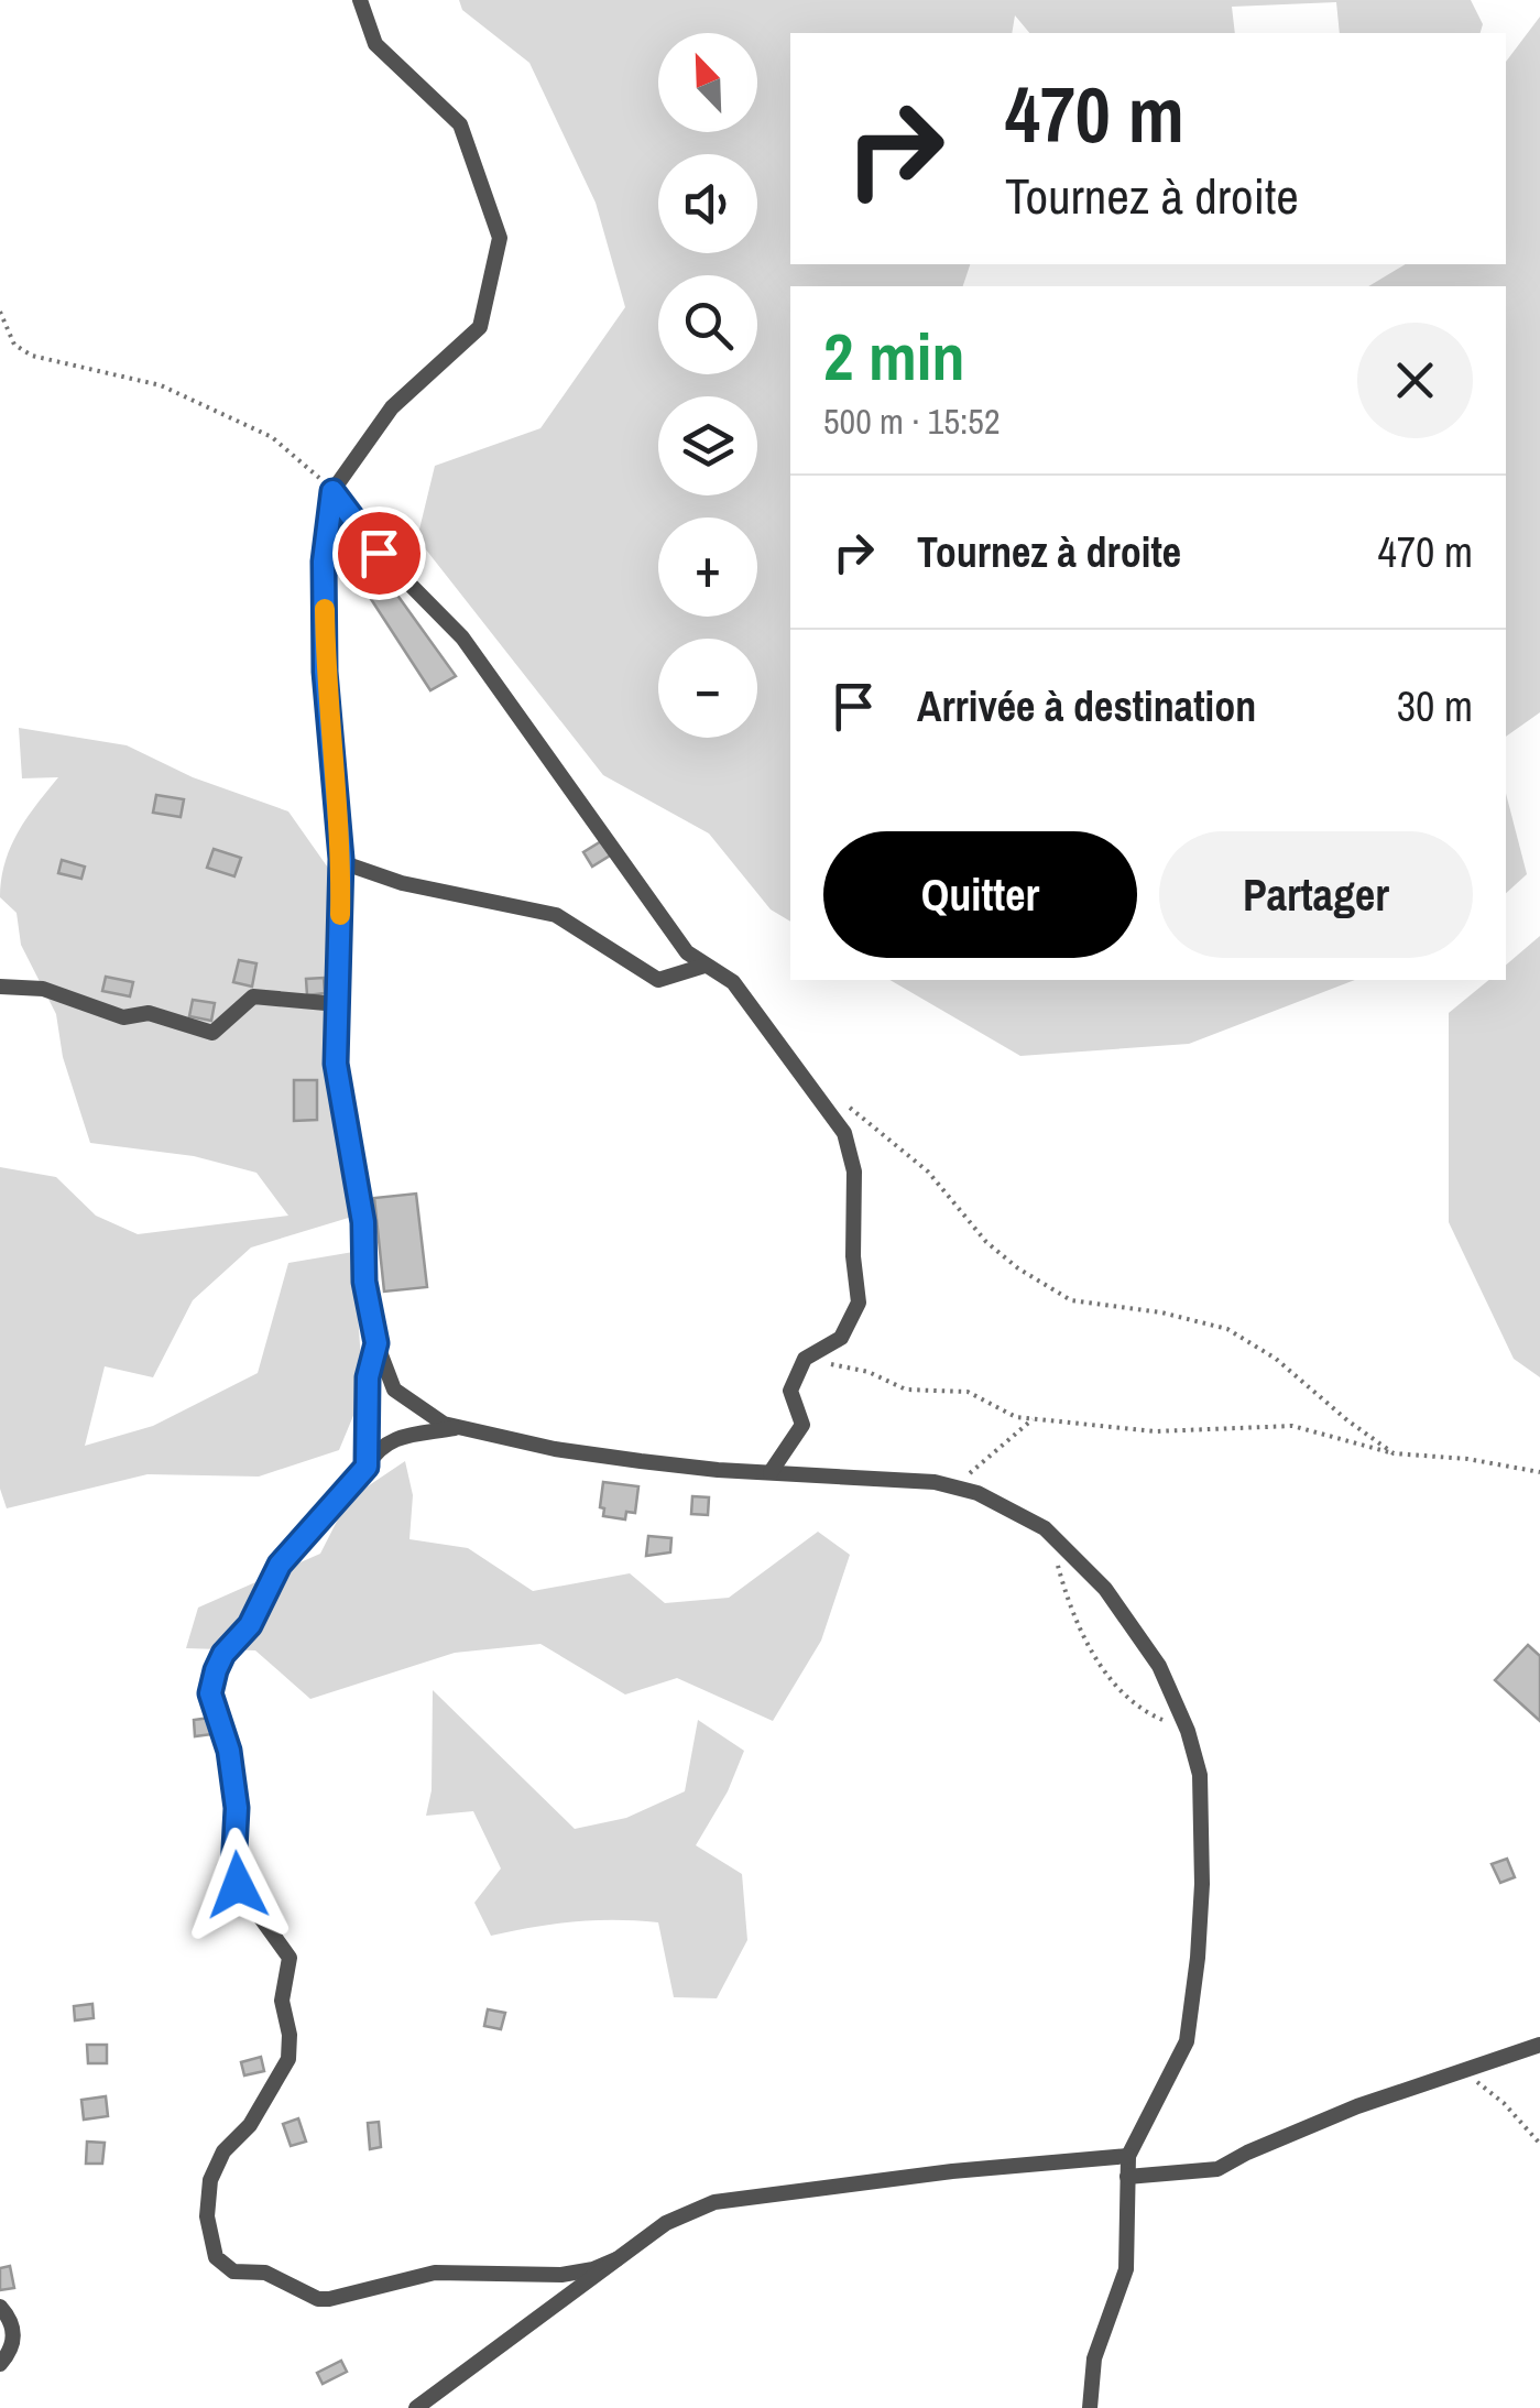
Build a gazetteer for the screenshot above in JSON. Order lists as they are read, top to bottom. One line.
{"north":"top left","page":{"map_buttons":["+","−"],"turn":["470 m","Tournez à droite"],"heading":["2 min","500 m · 15:52"],"list":[{"name":"Tournez à droite","value":"470 m"},{"name":"Arrivée à destination","value":"30 m"}],"buttons":["Quitter","Partager"]}}
